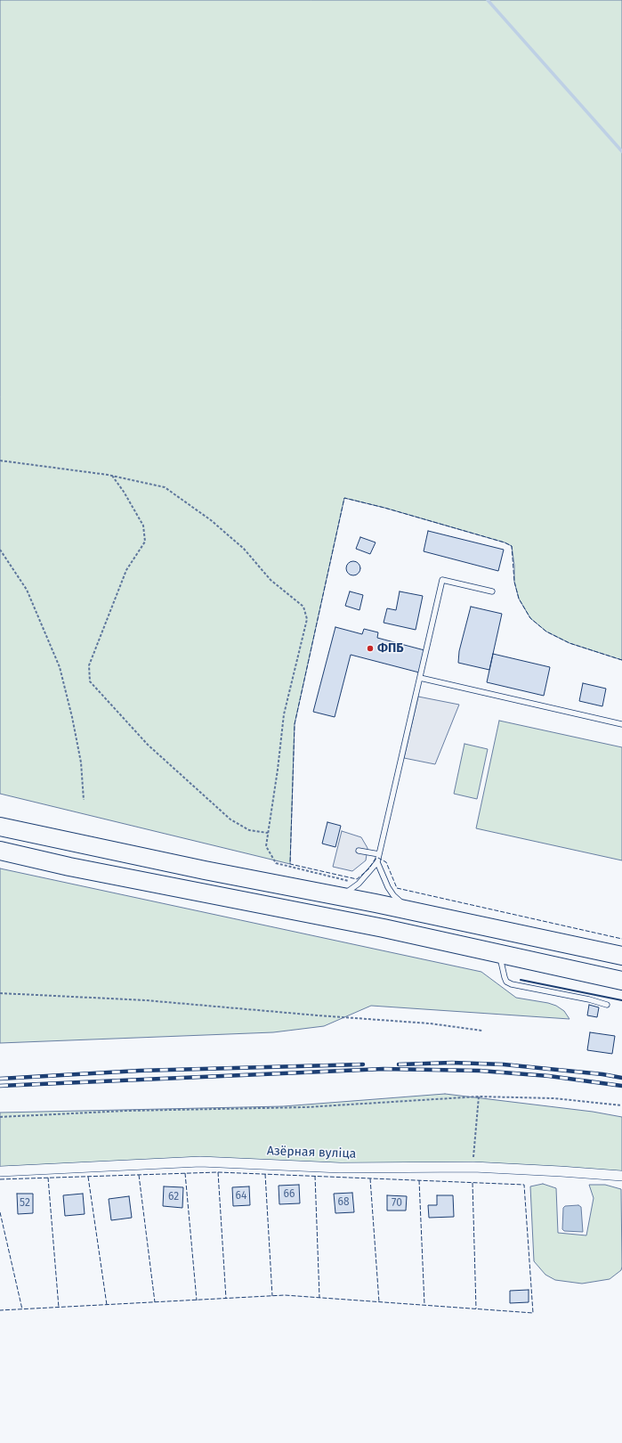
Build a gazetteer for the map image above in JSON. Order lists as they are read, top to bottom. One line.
{"streets":{"street":["Азёрная вуліца"]},"places":["ФПБ"],"house_numbers":["66","64","62","68","52","70"]}
